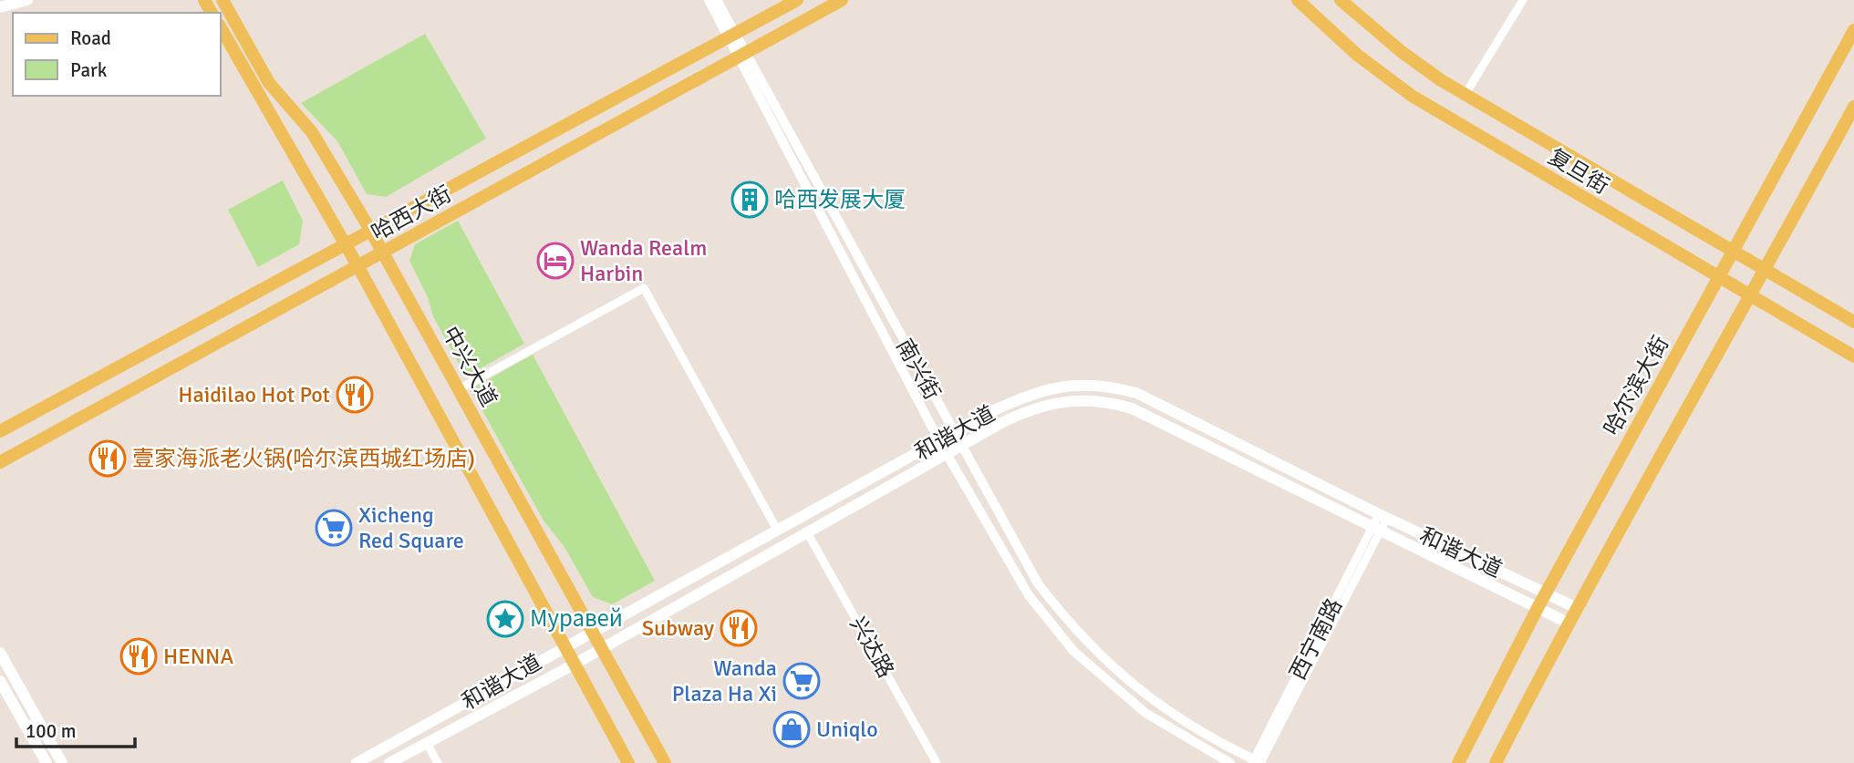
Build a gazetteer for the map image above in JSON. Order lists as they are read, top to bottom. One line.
{"streets":{"main road":["复旦街","哈西大街","中兴大道","哈尔滨大街","和谐大道"],"street":["南兴街","西宁南路","兴达路"]},"crossings":[["复旦街","哈尔滨大街"],["哈西大街","中兴大道"],["哈西大街","南兴街"],["中兴大道","和谐大道"],["南兴街","和谐大道"],["南兴街","西宁南路"],["哈尔滨大街","和谐大道"],["和谐大道","西宁南路"],["和谐大道","兴达路"]],"places":{"building":["哈西发展大厦"],"hotel":["Wanda Realm Harbin"],"restaurant":["Haidilao Hot Pot","壹家海派老火锅(哈尔滨西城红场店)","Subway","HENNA"],"supermarket":["Xicheng Red Square","Wanda Plaza Ha Xi"],"place":["Муравей"],"shop":["Uniqlo"]},"legend":["Road","Park"],"scale_bar":"100 m"}
